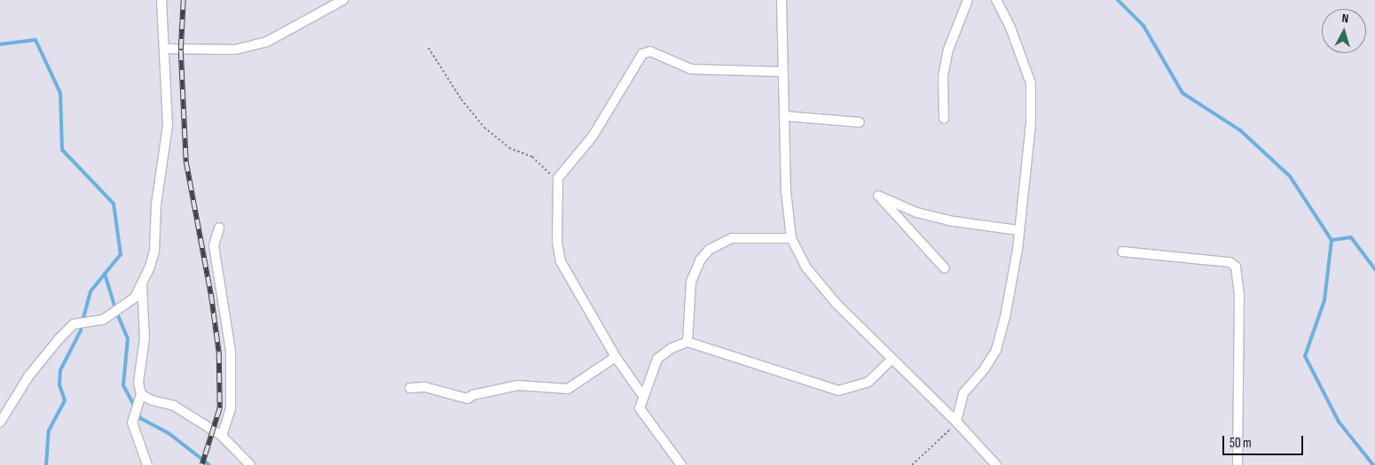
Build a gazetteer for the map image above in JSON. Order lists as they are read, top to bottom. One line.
{"scale_bar":"50 m","north":"top"}
